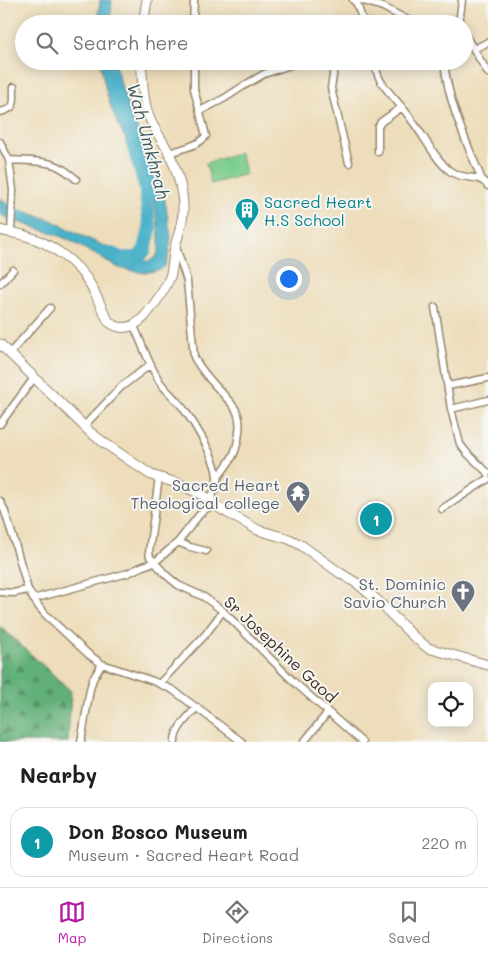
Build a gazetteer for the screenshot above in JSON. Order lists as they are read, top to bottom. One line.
{"streets":{"street":["Sr Josephine Gaod"]},"water":["Wah Umkhrah"],"places":{"building":["Sacred Heart H.S School"],"temple":["Sacred Heart Theological college"],"church":["St. Dominic Savio Church"]},"page":{"search":"Search here","pins":"1","heading":"Nearby","list":[{"mark":"1","name":"Don Bosco Museum","note":"Museum · Sacred Heart Road","value":"220 m"}],"nav":["Map","Directions","Saved"]}}
